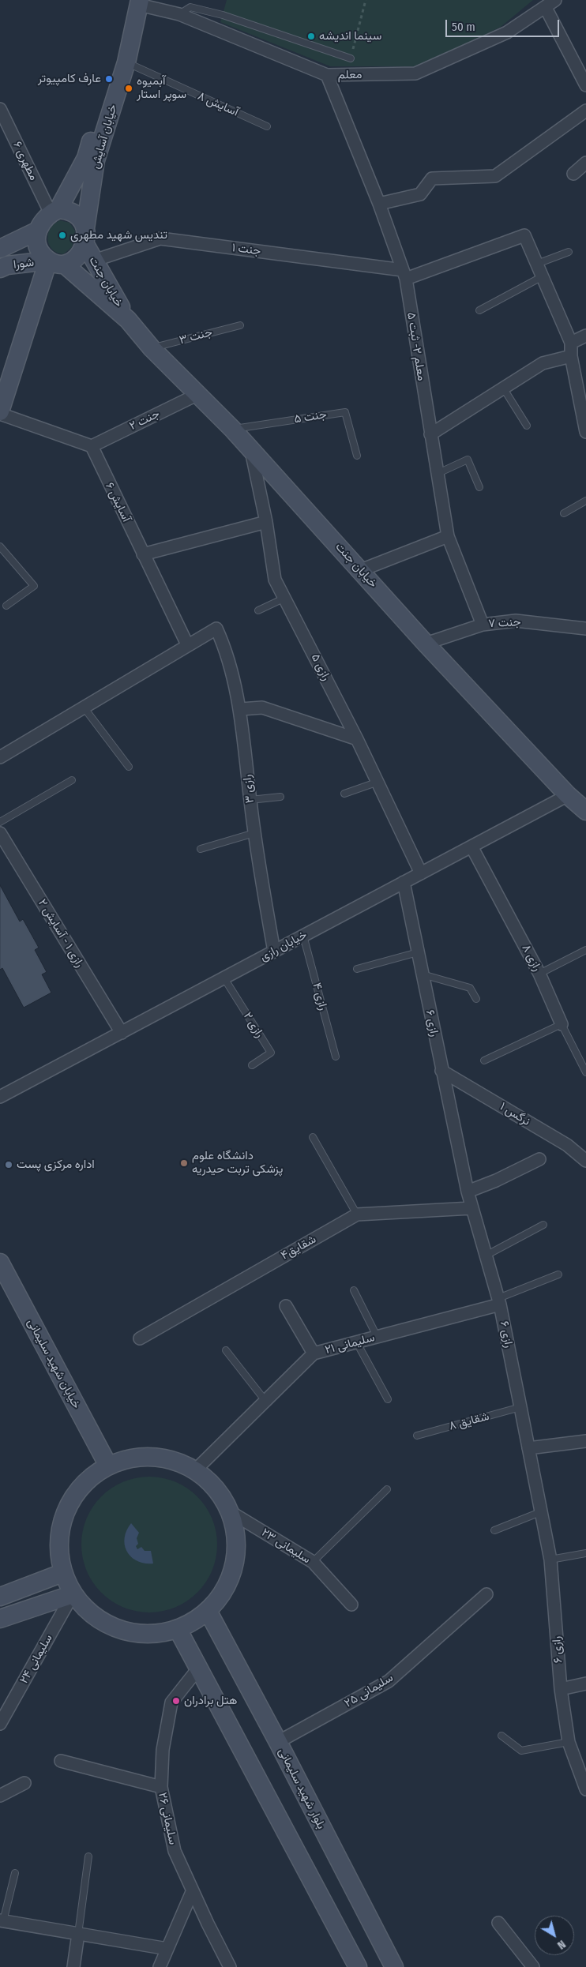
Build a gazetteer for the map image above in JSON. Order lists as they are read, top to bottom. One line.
{"streets":{"street":["معلم","خیابان آسایش","مطهری ۶","جنت ۱","شورا","خیابان جنت","معلم ۲- ثبت ۵","جنت ۲","آسایش ۶","جنت ۷","رازی ۵","رازی ۳","رازی ۱ - آسایش ۲","خیابان رازی","رازی ۸","رازی ۶","نرگس ۱","شقایق۴","سلیمانی ۲۱","خیابان شهید سلیمانی","سلیمانی ۲۳","سلیمانی ۲۴","سلیمانی ۲۵","بلوار شهید سلیمانی","سلیمانی ۲۶"],"lane":["آسایش ۸","جنت ۳","جنت ۵","رازی ۴","رازی ۲","شقایق ۸"]},"crossings":[["معلم","خیابان آسایش"],["معلم","معلم ۲- ثبت ۵"],["آسایش ۸","خیابان آسایش"],["خیابان آسایش","مطهری ۶"],["خیابان آسایش","شورا"],["خیابان آسایش","خیابان جنت"],["مطهری ۶","شورا"],["مطهری ۶","خیابان جنت"],["جنت ۱","خیابان جنت"],["جنت ۱","معلم ۲- ثبت ۵"],["شورا","خیابان جنت"],["خیابان جنت","جنت ۳"],["خیابان جنت","جنت ۵"],["خیابان جنت","جنت ۲"],["خیابان جنت","جنت ۷"],["خیابان جنت","رازی ۵"],["خیابان جنت","خیابان رازی"],["معلم ۲- ثبت ۵","جنت ۷"],["جنت ۲","آسایش ۶"],["آسایش ۶","رازی ۳"],["رازی ۵","خیابان رازی"],["رازی ۳","خیابان رازی"],["رازی ۱ - آسایش ۲","خیابان رازی"],["خیابان رازی","رازی ۸"],["خیابان رازی","رازی ۴"],["خیابان رازی","رازی ۶"],["خیابان رازی","رازی ۲"],["رازی ۶","نرگس ۱"],["رازی ۶","شقایق۴"],["رازی ۶","سلیمانی ۲۱"],["رازی ۶","شقایق ۸"],["سلیمانی ۲۵","بلوار شهید سلیمانی"]],"places":["سینما اندیشه","عارف کامپیوتر","آبمیوه سوپر استار","تندیس شهید مطهری","دانشگاه علوم پزشکی تربت حیدریه","اداره مرکزی پست","هتل برادران"],"scale_bar":"50 m","north":"bottom right"}
